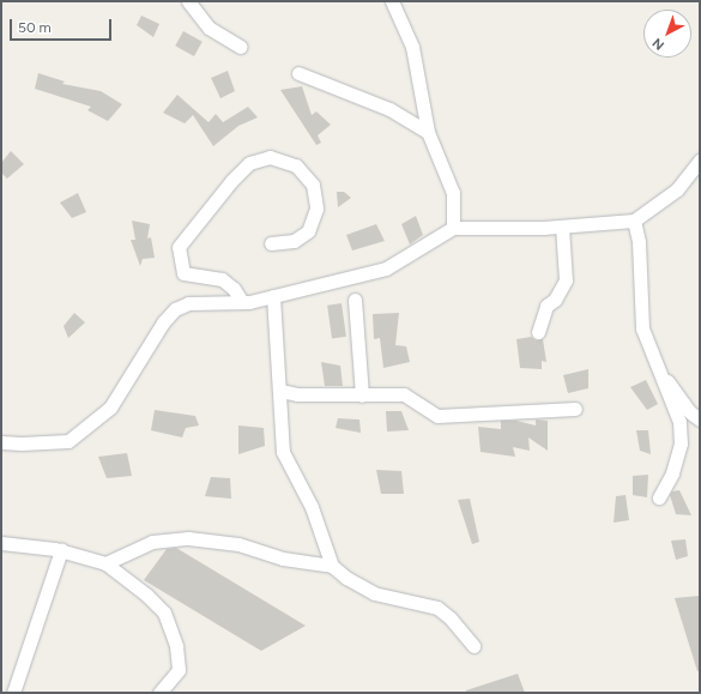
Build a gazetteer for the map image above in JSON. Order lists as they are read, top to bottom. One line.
{"scale_bar":"50 m","north":"bottom left"}
